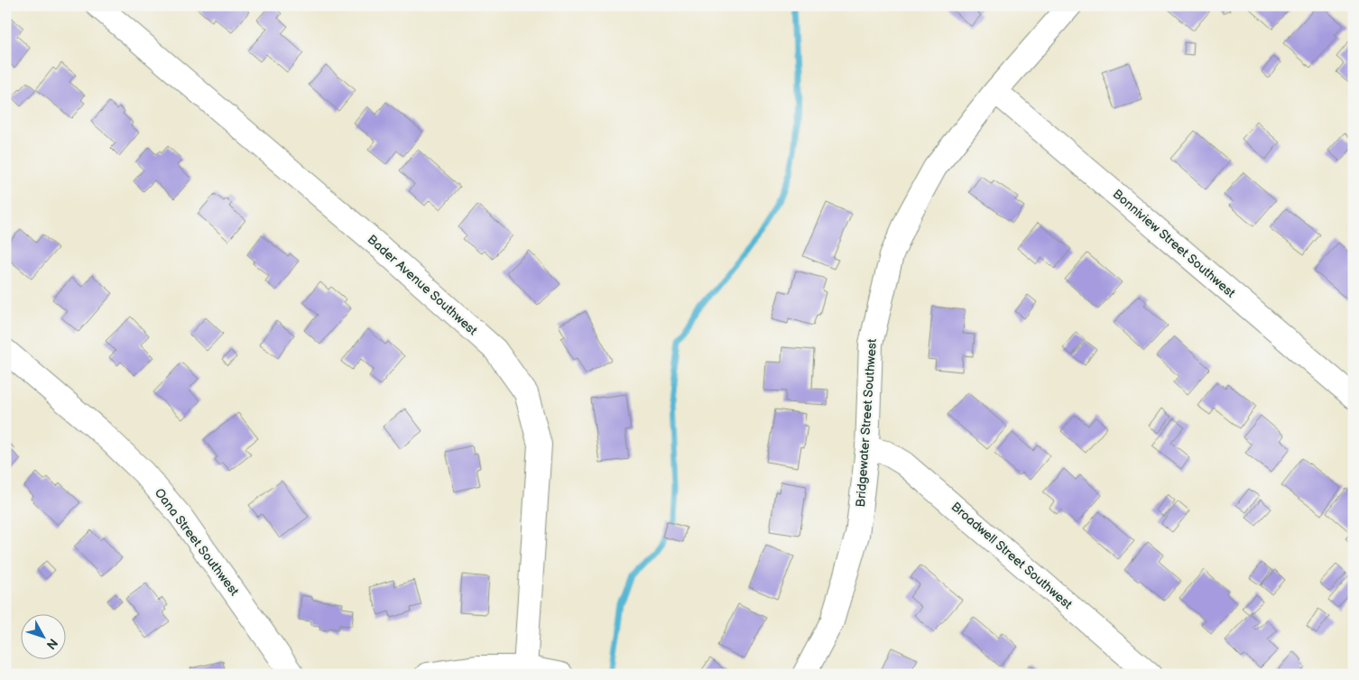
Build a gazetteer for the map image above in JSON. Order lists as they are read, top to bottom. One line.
{"streets":{"street":["Bonniview Street Southwest","Bader Avenue Southwest","Bridgewater Street Southwest","Oana Street Southwest","Broadwell Street Southwest"]},"crossings":[["Bonniview Street Southwest","Bridgewater Street Southwest"],["Bridgewater Street Southwest","Broadwell Street Southwest"]],"north":"bottom right"}
